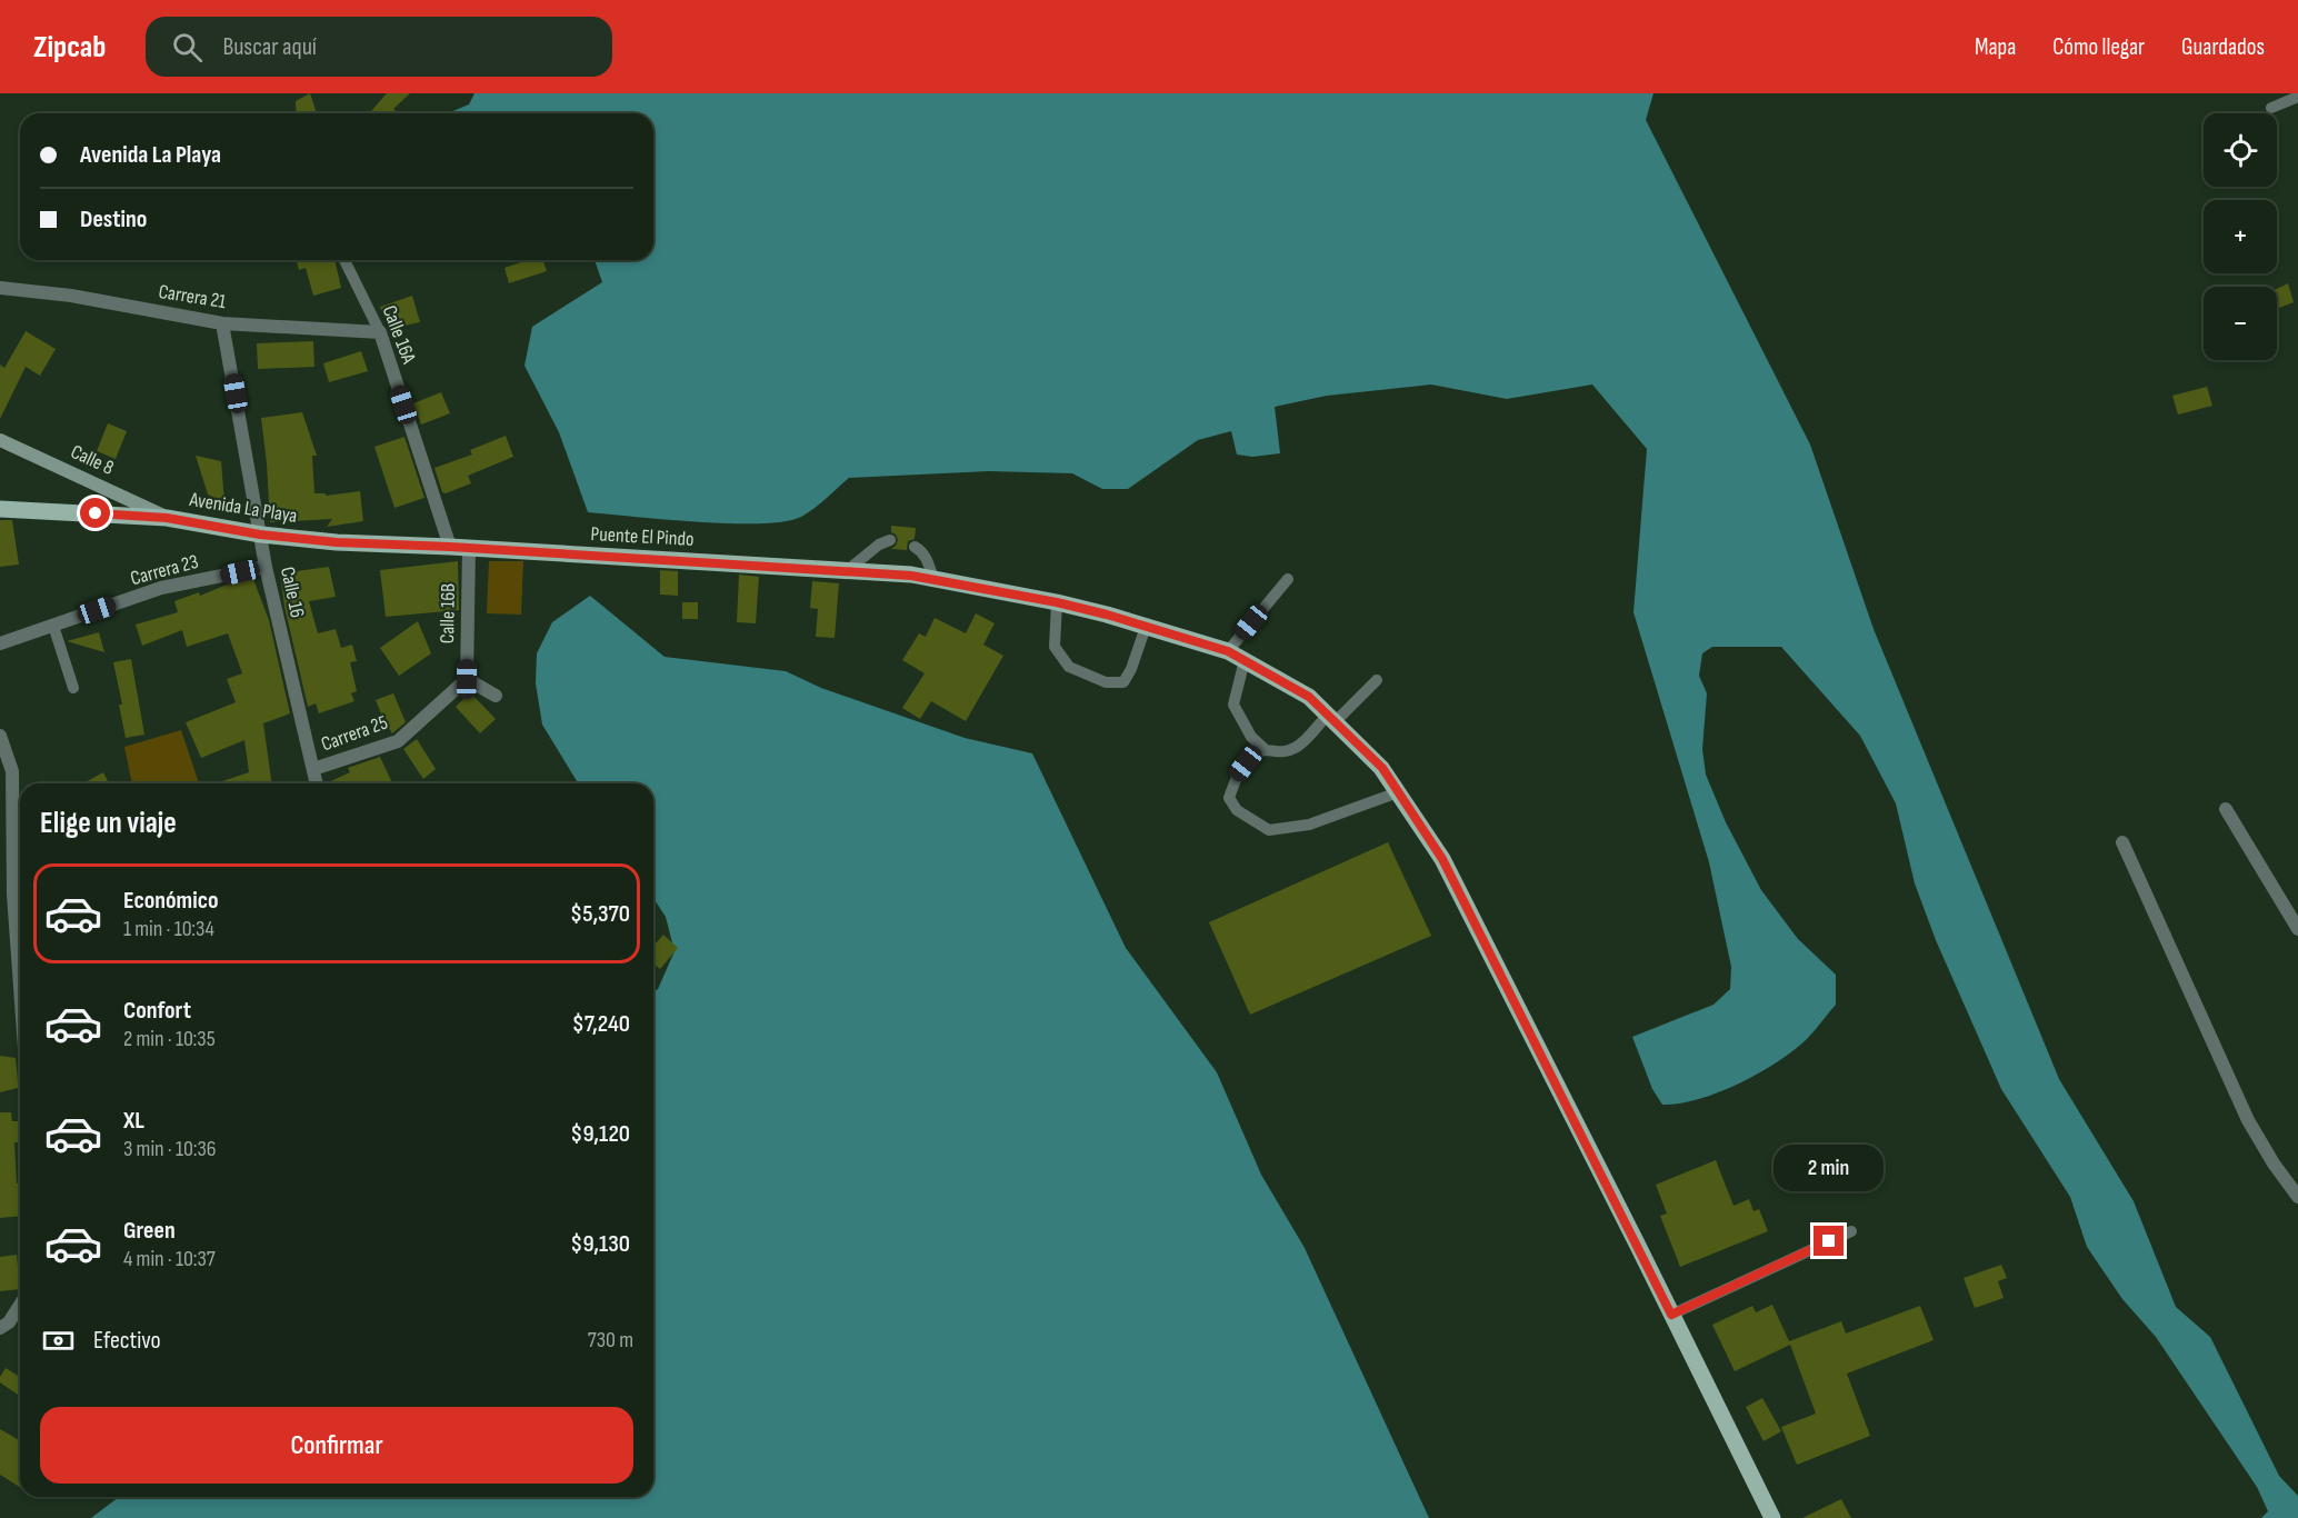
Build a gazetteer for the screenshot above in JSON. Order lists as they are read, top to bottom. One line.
{"streets":{"main road":["Calle 8","Avenida La Playa","Puente El Pindo"],"street":["Carrera 21","Calle 16A","Carrera 23","Calle 16","Calle 16B","Carrera 25"]},"crossings":[["Carrera 21","Calle 16A"],["Carrera 21","Calle 16"],["Calle 16A","Avenida La Playa"],["Calle 8","Avenida La Playa"],["Avenida La Playa","Puente El Pindo"],["Avenida La Playa","Calle 16"],["Avenida La Playa","Calle 16B"],["Puente El Pindo","Calle 16B"],["Carrera 23","Calle 16"],["Calle 16","Carrera 25"],["Calle 16B","Carrera 25"]],"page":{"header":"Zipcab","search":"Buscar aquí","nav":["Mapa","Cómo llegar","Guardados"],"map_buttons":["+","−"],"banner":["Avenida La Playa","Destino"],"heading":"Elige un viaje","list":[{"name":"Económico","note":"1 min · 10:34","value":"$5,370"},{"name":"Confort","note":"2 min · 10:35","value":"$7,240"},{"name":"XL","note":"3 min · 10:36","value":"$9,120"},{"name":"Green","note":"4 min · 10:37","value":"$9,130"}],"bubble":"2 min","pay":["Efectivo","730 m"],"buttons":"Confirmar"}}
